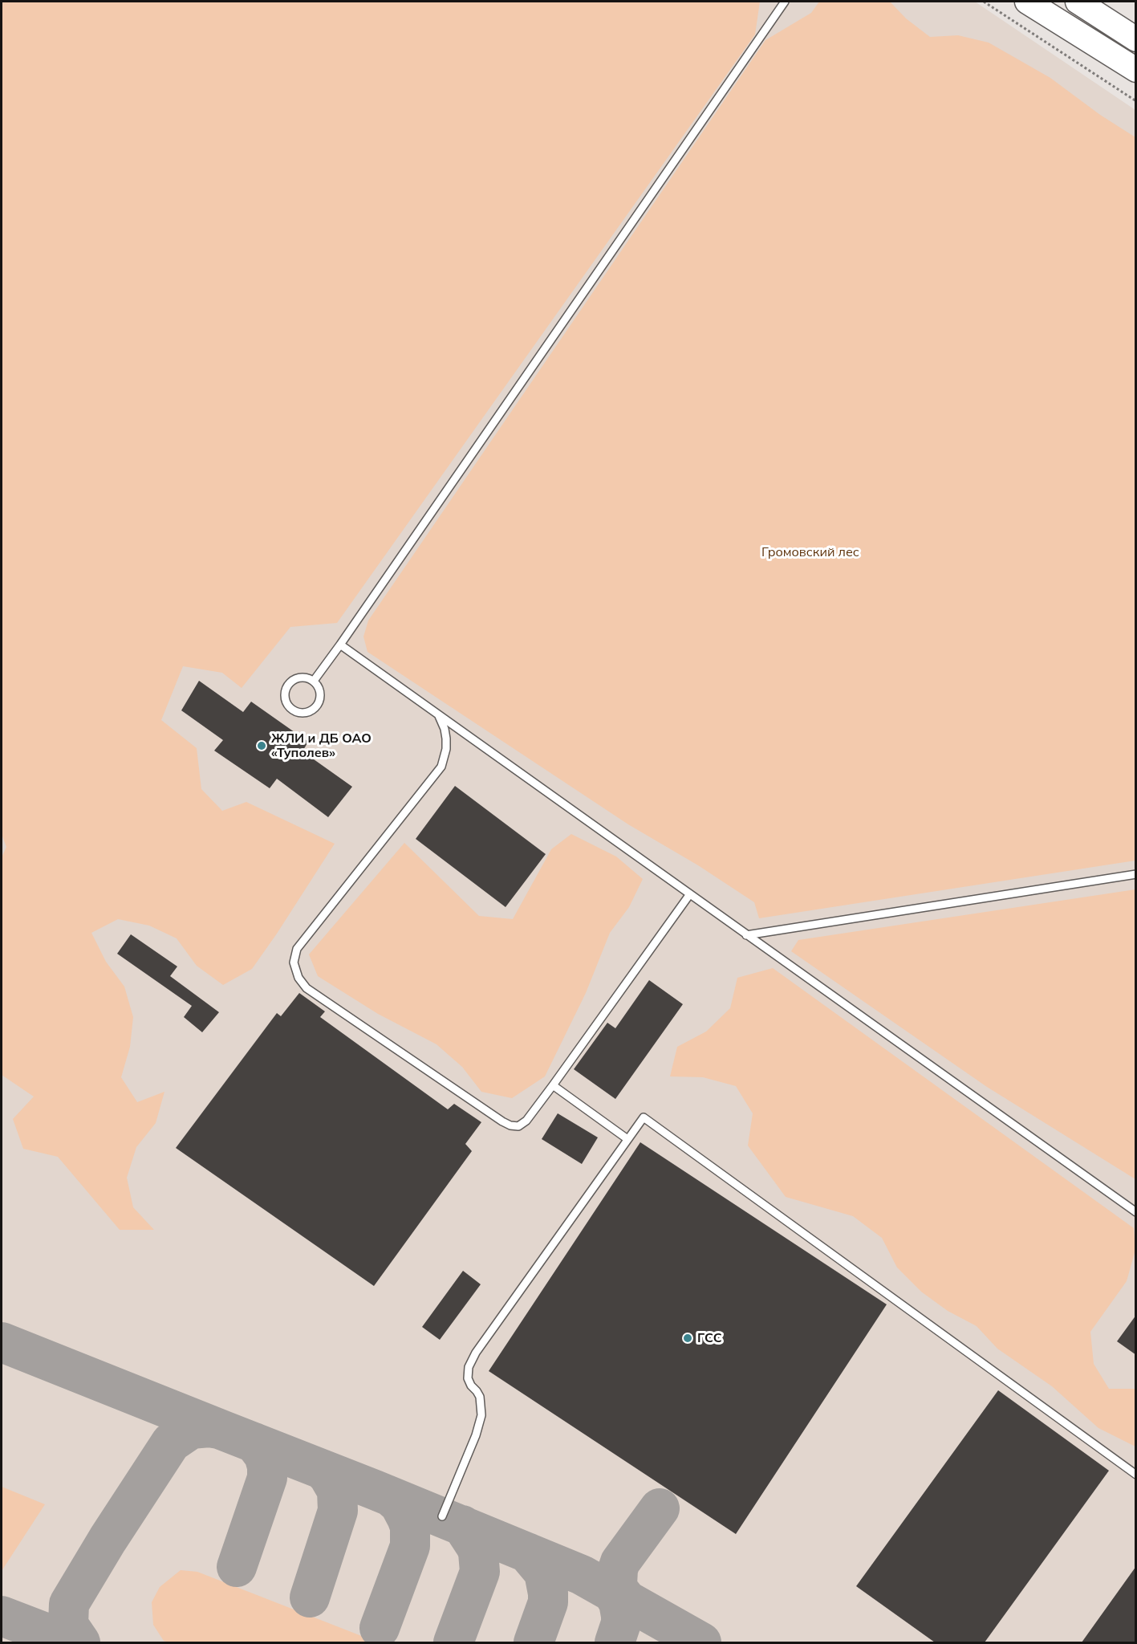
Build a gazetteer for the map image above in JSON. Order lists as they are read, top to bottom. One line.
{"parks":["Громовский лес"],"places":["ЖЛИ и ДБ ОАО «Туполев»","ГСС"]}
